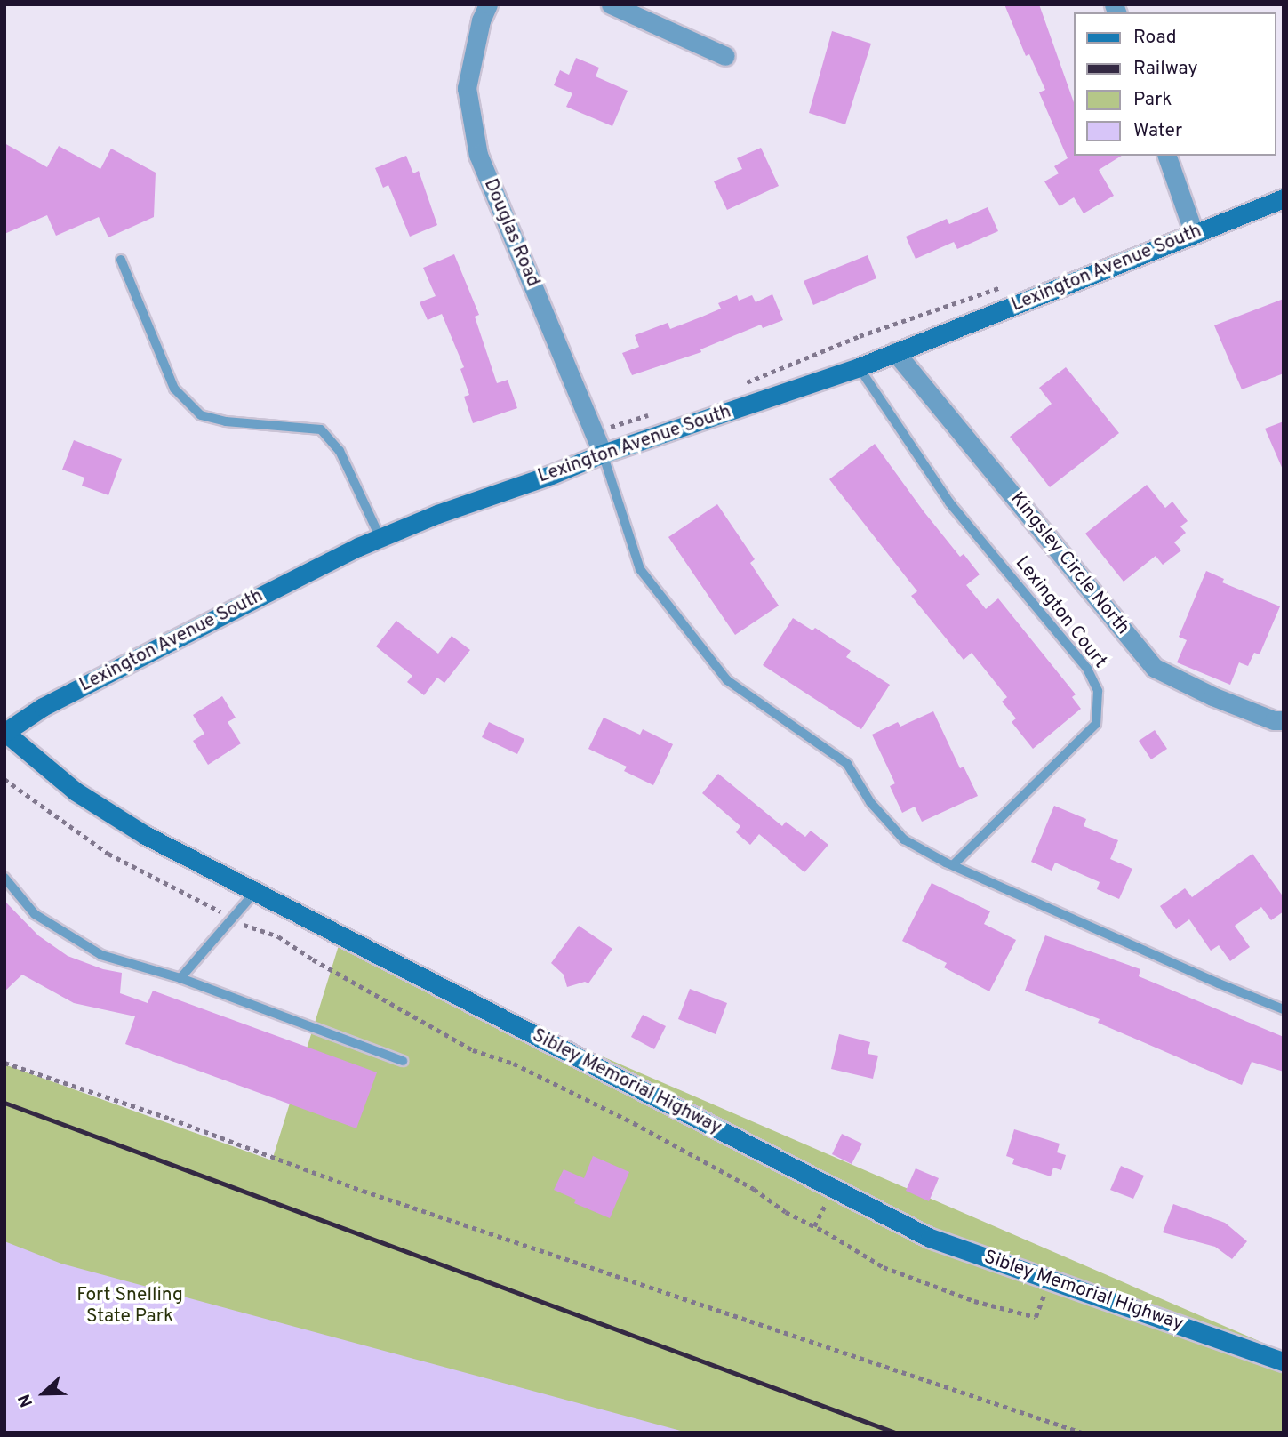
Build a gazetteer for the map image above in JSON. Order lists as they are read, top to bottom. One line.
{"streets":{"main road":["Lexington Avenue South","Sibley Memorial Highway"],"street":["Douglas Road","Kingsley Circle North"],"lane":["Lexington Court"]},"crossings":[["Douglas Road","Lexington Avenue South"],["Lexington Avenue South","Kingsley Circle North"],["Lexington Avenue South","Lexington Court"],["Lexington Avenue South","Sibley Memorial Highway"]],"parks":["Fort Snelling State Park"],"legend":["Road","Railway","Park","Water"],"north":"left"}
